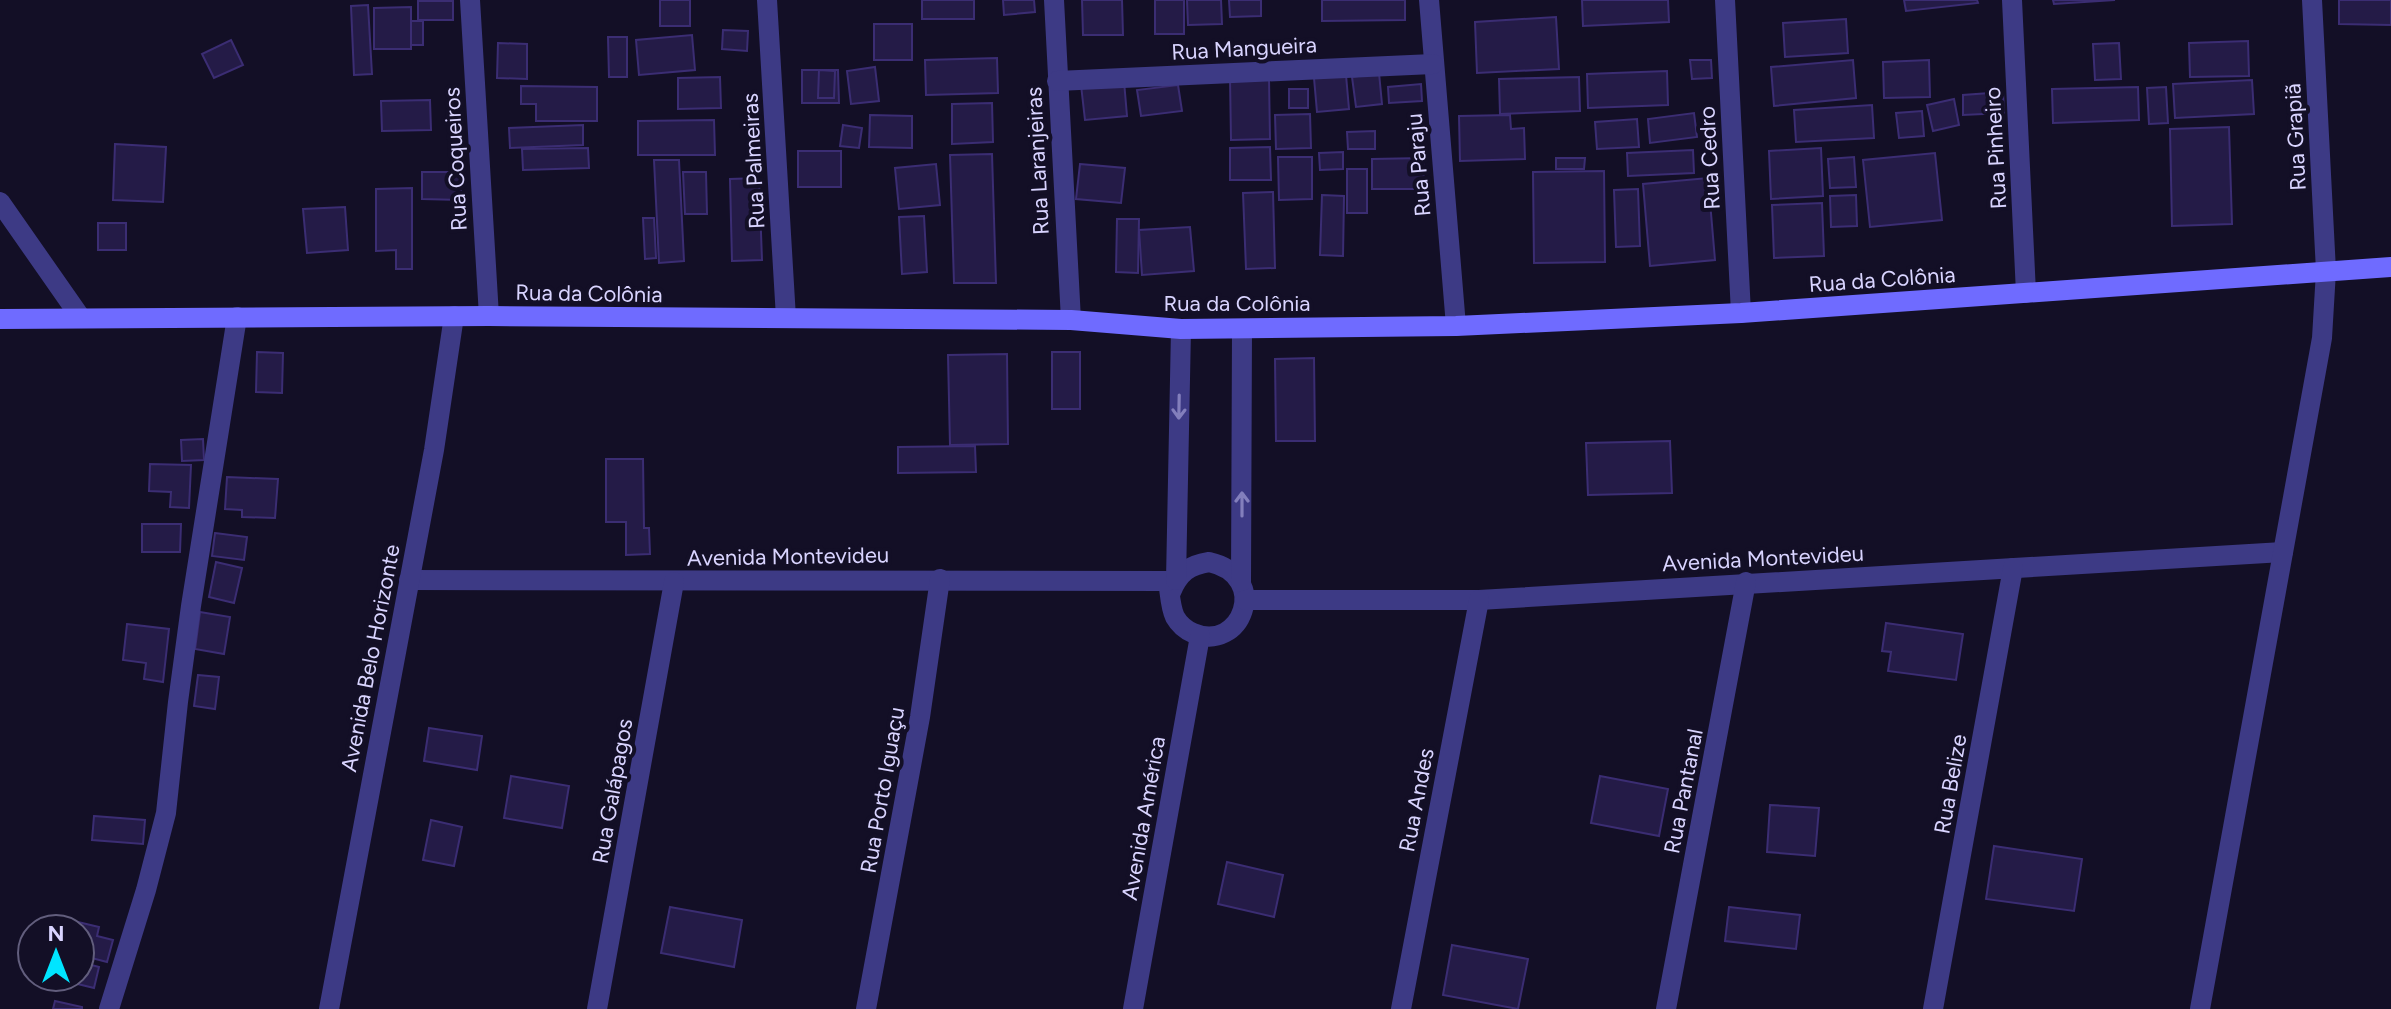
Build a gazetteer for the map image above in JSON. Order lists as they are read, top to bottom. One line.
{"streets":{"main road":["Rua da Colônia"],"street":["Rua Mangueira","Rua Grapiã","Rua Pinheiro","Rua Cedro","Rua Coqueiros","Rua Palmeiras","Rua Laranjeiras","Rua Paraju","Avenida Montevideu","Avenida Belo Horizonte","Rua Belize","Rua Porto Iguaçu","Rua Galápagos","Rua Pantanal","Rua Andes","Avenida América"]},"crossings":[["Rua Mangueira","Rua Laranjeiras"],["Rua Mangueira","Rua Paraju"],["Rua Grapiã","Rua da Colônia"],["Rua Grapiã","Avenida Montevideu"],["Rua Pinheiro","Rua da Colônia"],["Rua Cedro","Rua da Colônia"],["Rua Coqueiros","Rua da Colônia"],["Rua Palmeiras","Rua da Colônia"],["Rua Laranjeiras","Rua da Colônia"],["Rua Paraju","Rua da Colônia"],["Rua da Colônia","Avenida Belo Horizonte"],["Avenida Montevideu","Avenida Belo Horizonte"],["Avenida Montevideu","Rua Belize"],["Avenida Montevideu","Rua Porto Iguaçu"],["Avenida Montevideu","Rua Galápagos"],["Avenida Montevideu","Rua Pantanal"],["Avenida Montevideu","Rua Andes"],["Avenida Montevideu","Avenida América"]],"north":"top"}
